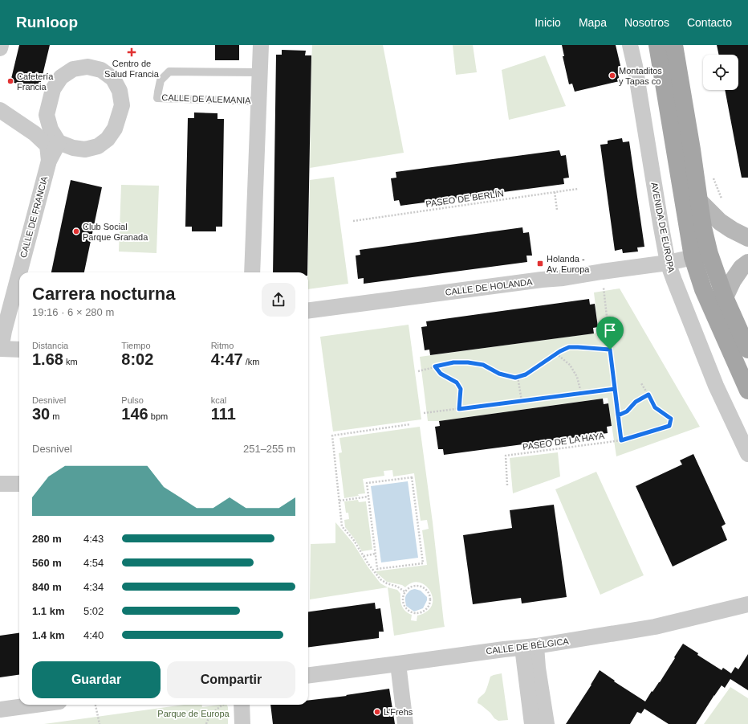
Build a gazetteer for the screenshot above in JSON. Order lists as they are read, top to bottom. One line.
{"streets":{"street":["CALLE DE ALEMANIA","CALLE DE FRANCIA","AVENIDA DE EUROPA","CALLE DE HOLANDA","CALLE DE BÉLGICA"],"path":["PASEO DE BERLÍN","PASEO DE LA HAYA"]},"crossings":[["AVENIDA DE EUROPA","CALLE DE HOLANDA"]],"parks":["Parque de Europa"],"places":{"health":["Centro de Salud Francia"],"other":["Montaditos y Tapas co","Cafetería Francia","Club Social Parque Granada","L'Frehs"],"transit":["Holanda - Av. Europa"]},"page":{"header":"Runloop","nav":["Inicio","Mapa","Nosotros","Contacto"],"heading":["Carrera nocturna","19:16 · 6 × 280 m"],"stats":[["Distancia","1.68 km"],["Tiempo","8:02"],["Ritmo","4:47 /km"],["Desnivel","30 m"],["Pulso","146 bpm"],["kcal","111"]],"chart":["Desnivel","251–255 m"],"list":[{"name":"280 m","note":"4:43"},{"name":"560 m","note":"4:54"},{"name":"840 m","note":"4:34"},{"name":"1.1 km","note":"5:02"},{"name":"1.4 km","note":"4:40"}],"buttons":["Guardar","Compartir"]}}
